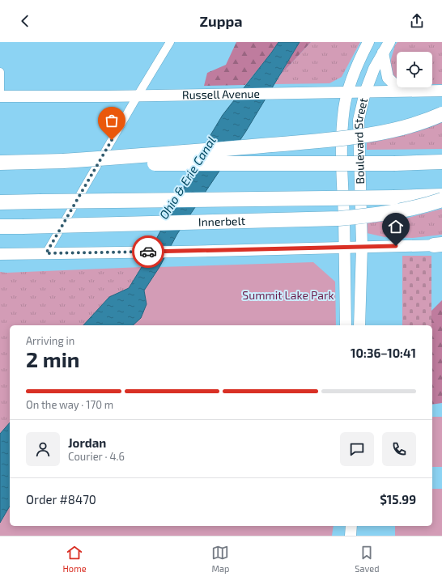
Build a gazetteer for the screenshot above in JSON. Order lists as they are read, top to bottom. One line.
{"streets":{"highway":["Innerbelt"],"main road":["Russell Avenue","Boulevard Street"]},"crossings":[["Russell Avenue","Boulevard Street"]],"water":["Ohio & Erie Canal"],"parks":["Summit Lake Park"],"page":{"header":"Zuppa","heading":["2 min","Arriving in","10:36–10:41"],"panel":["Jordan","Courier · 4.6","Order #8470","$15.99"],"bar":"On the way · 170 m","tabs":["Home","Map","Saved"]}}
